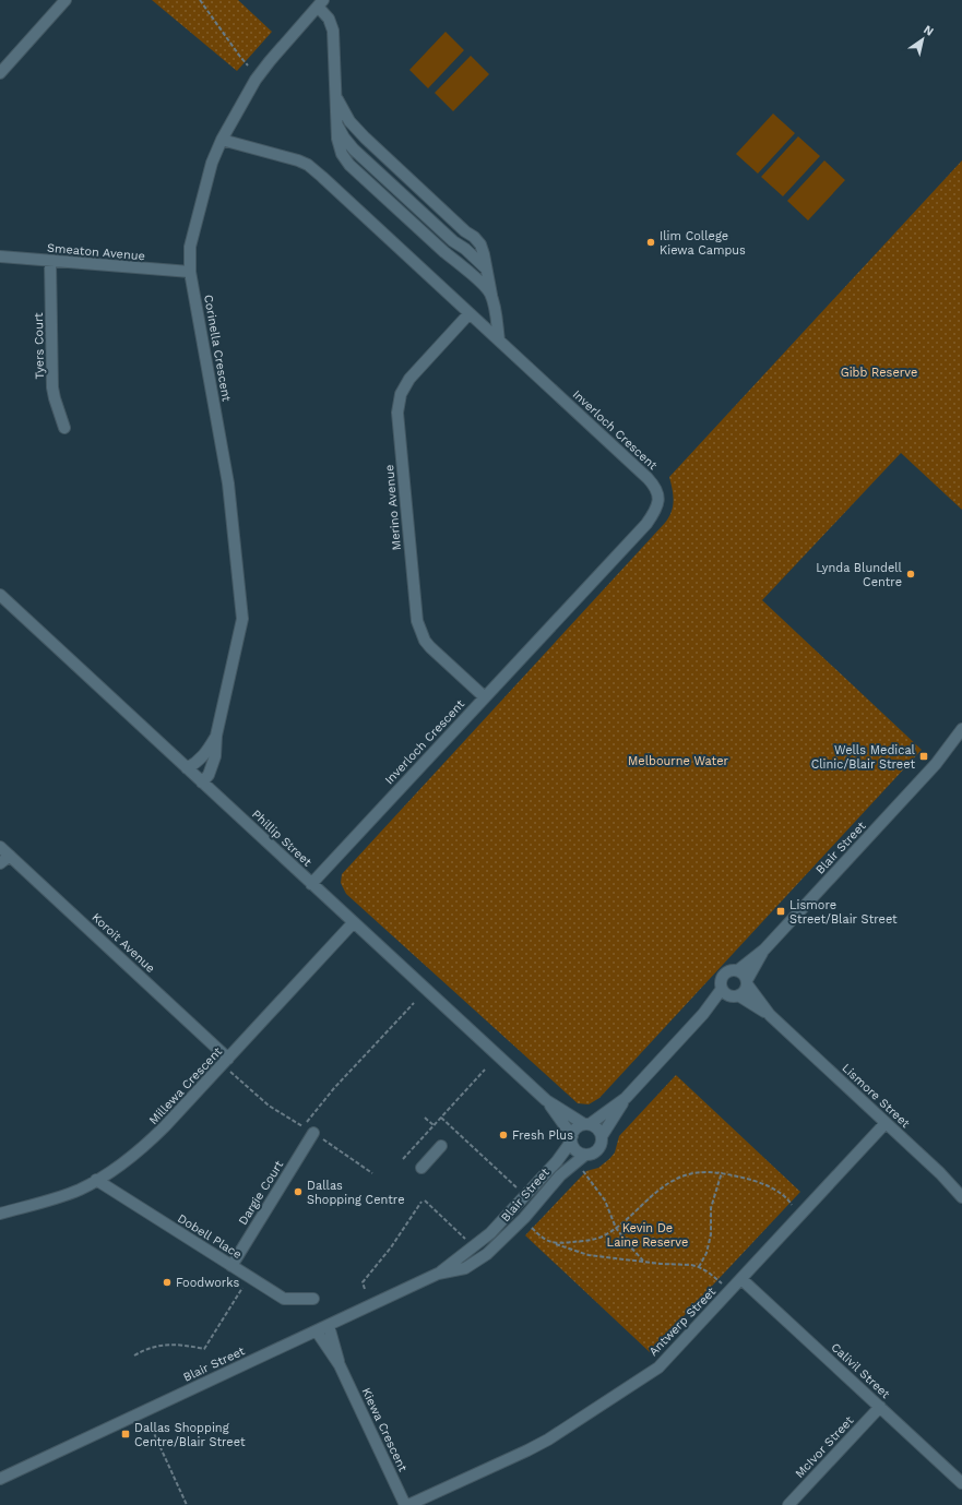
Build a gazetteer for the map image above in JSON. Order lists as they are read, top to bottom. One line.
{"streets":{"street":["Smeaton Avenue","Tyers Court","Corinella Crescent","Inverloch Crescent","Merino Avenue","Phillip Street","Blair Street","Koroit Avenue","Millewa Crescent","Lismore Street","Dargie Court","Dobell Place","Antwerp Street","Calivil Street","Kiewa Crescent","McIvor Street"]},"crossings":[["Smeaton Avenue","Tyers Court"],["Smeaton Avenue","Corinella Crescent"],["Corinella Crescent","Inverloch Crescent"],["Corinella Crescent","Phillip Street"],["Inverloch Crescent","Merino Avenue"],["Inverloch Crescent","Phillip Street"],["Phillip Street","Blair Street"],["Phillip Street","Millewa Crescent"],["Blair Street","Lismore Street"],["Blair Street","Kiewa Crescent"],["Koroit Avenue","Millewa Crescent"],["Millewa Crescent","Dobell Place"],["Lismore Street","Antwerp Street"],["Dargie Court","Dobell Place"],["Antwerp Street","Calivil Street"],["Antwerp Street","Kiewa Crescent"],["Calivil Street","McIvor Street"]],"parks":["Gibb Reserve","Melbourne Water","Kevin De Laine Reserve"],"places":{"other":["Ilim College Kiewa Campus","Lynda Blundell Centre","Fresh Plus","Dallas Shopping Centre","Foodworks"],"transit":["Wells Medical Clinic/Blair Street","Lismore Street/Blair Street","Dallas Shopping Centre/Blair Street"]},"north":"top right"}
